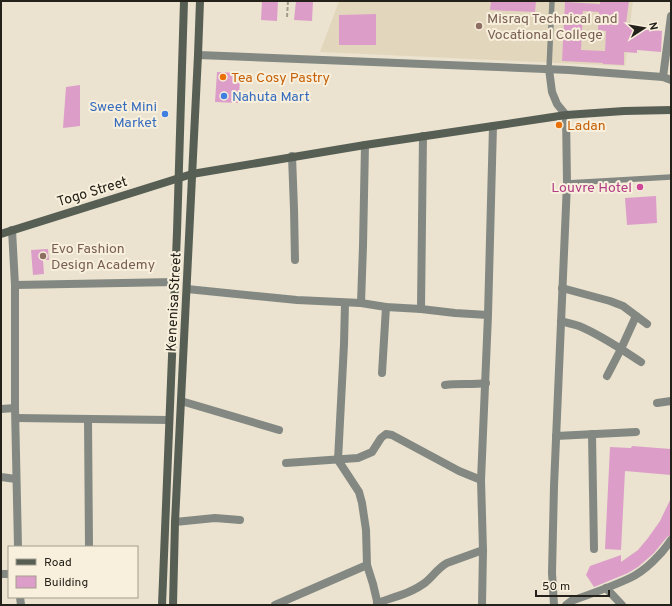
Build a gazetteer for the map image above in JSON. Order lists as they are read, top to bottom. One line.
{"streets":{"main road":["Togo Street","Kenenisa Street"]},"crossings":[["Togo Street","Kenenisa Street"]],"places":["Misraq Technical and Vocational College","Tea Cosy Pastry","Nahuta Mart","Sweet Mini Market","Ladan","Louvre Hotel","Evo Fashion Design Academy"],"legend":["Road","Building"],"scale_bar":"50 m","north":"right"}
